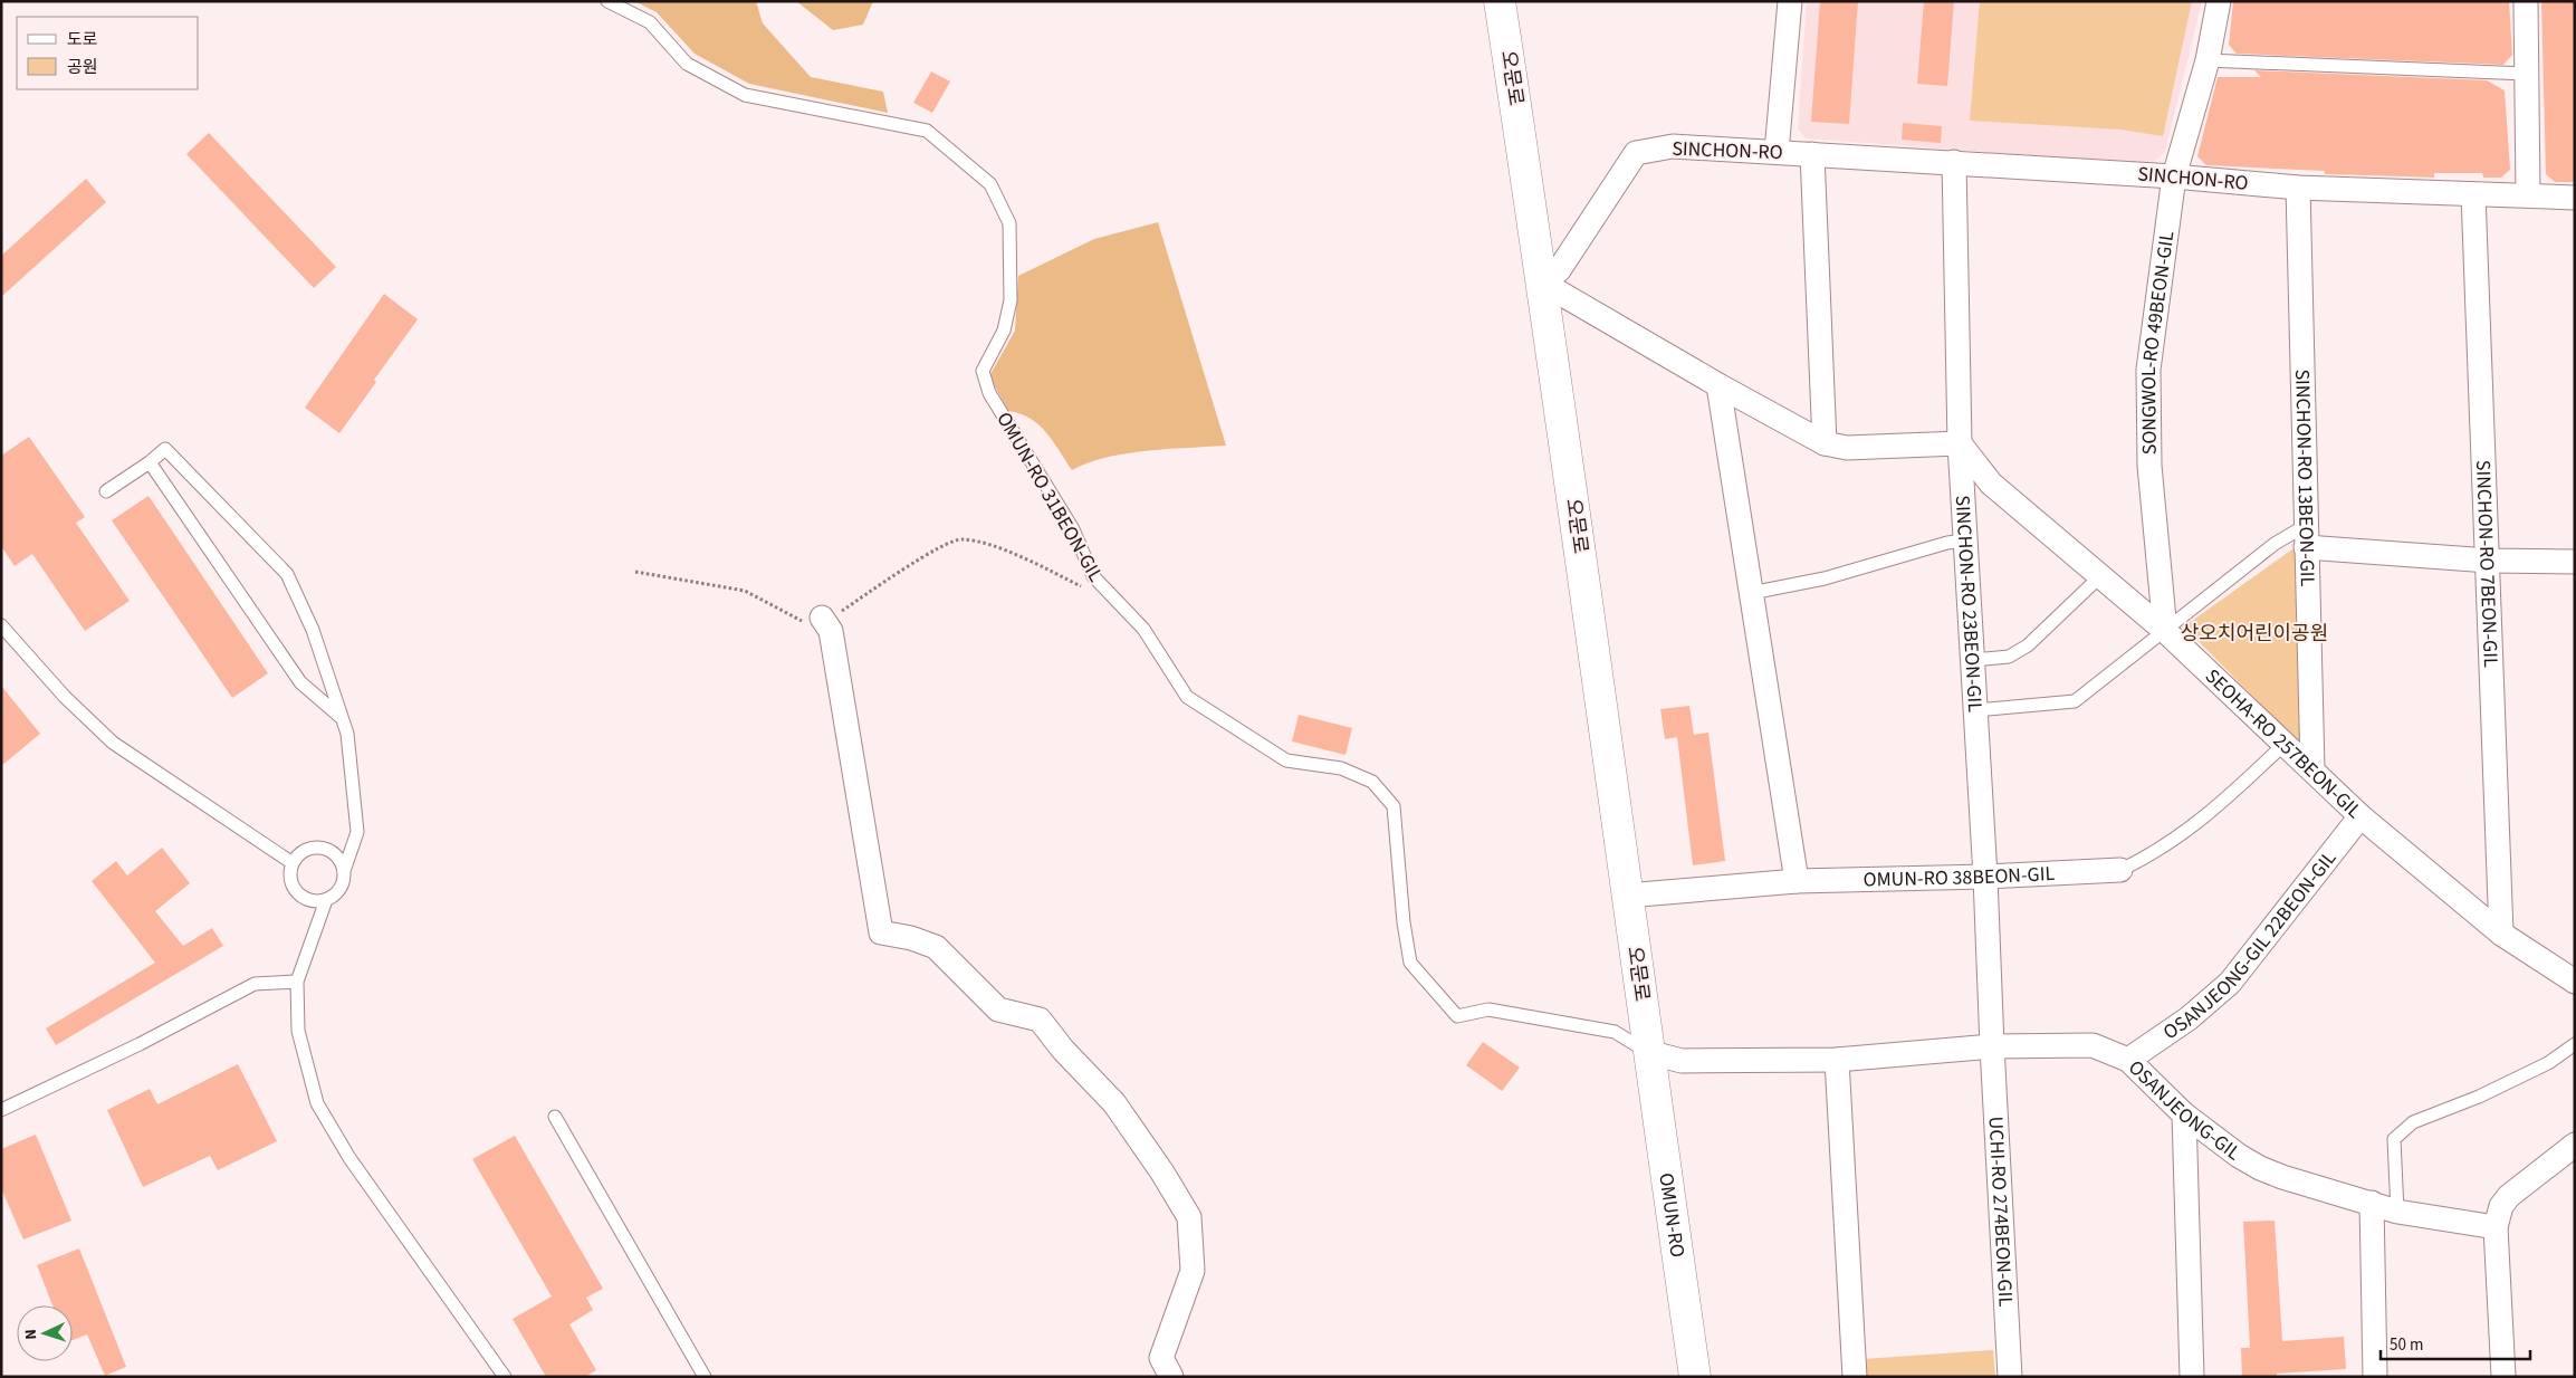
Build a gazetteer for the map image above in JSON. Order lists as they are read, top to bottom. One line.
{"streets":{"street":["오문로","SINCHON-RO","SONGWOL-RO 49BEON-GIL","SINCHON-RO 13BEON-GIL","SINCHON-RO 7BEON-GIL","SINCHON-RO 23BEON-GIL","SEOHA-RO 257BEON-GIL","OMUN-RO 38BEON-GIL","OSANJEONG-GIL 22BEON-GIL","OSANJEONG-GIL","UCHI-RO 274BEON-GIL","OMUN-RO"],"lane":["OMUN-RO 31BEON-GIL"]},"crossings":[["오문로","SINCHON-RO"],["오문로","OMUN-RO 31BEON-GIL"],["오문로","OMUN-RO 38BEON-GIL"],["오문로","OSANJEONG-GIL"],["오문로","OMUN-RO"],["SINCHON-RO","SONGWOL-RO 49BEON-GIL"],["SINCHON-RO","SINCHON-RO 13BEON-GIL"],["SINCHON-RO","SINCHON-RO 7BEON-GIL"],["SINCHON-RO","SINCHON-RO 23BEON-GIL"],["SONGWOL-RO 49BEON-GIL","SEOHA-RO 257BEON-GIL"],["SINCHON-RO 13BEON-GIL","SEOHA-RO 257BEON-GIL"],["OMUN-RO 31BEON-GIL","OSANJEONG-GIL"],["OMUN-RO 31BEON-GIL","OMUN-RO"],["SINCHON-RO 7BEON-GIL","SEOHA-RO 257BEON-GIL"],["SINCHON-RO 23BEON-GIL","SEOHA-RO 257BEON-GIL"],["SINCHON-RO 23BEON-GIL","OMUN-RO 38BEON-GIL"],["SINCHON-RO 23BEON-GIL","OSANJEONG-GIL"],["SINCHON-RO 23BEON-GIL","UCHI-RO 274BEON-GIL"],["SEOHA-RO 257BEON-GIL","OSANJEONG-GIL 22BEON-GIL"],["OSANJEONG-GIL 22BEON-GIL","OSANJEONG-GIL"],["OSANJEONG-GIL","UCHI-RO 274BEON-GIL"],["OSANJEONG-GIL","OMUN-RO"]],"parks":["상오치어린이공원"],"legend":["도로","공원"],"scale_bar":"50 m","north":"left"}
